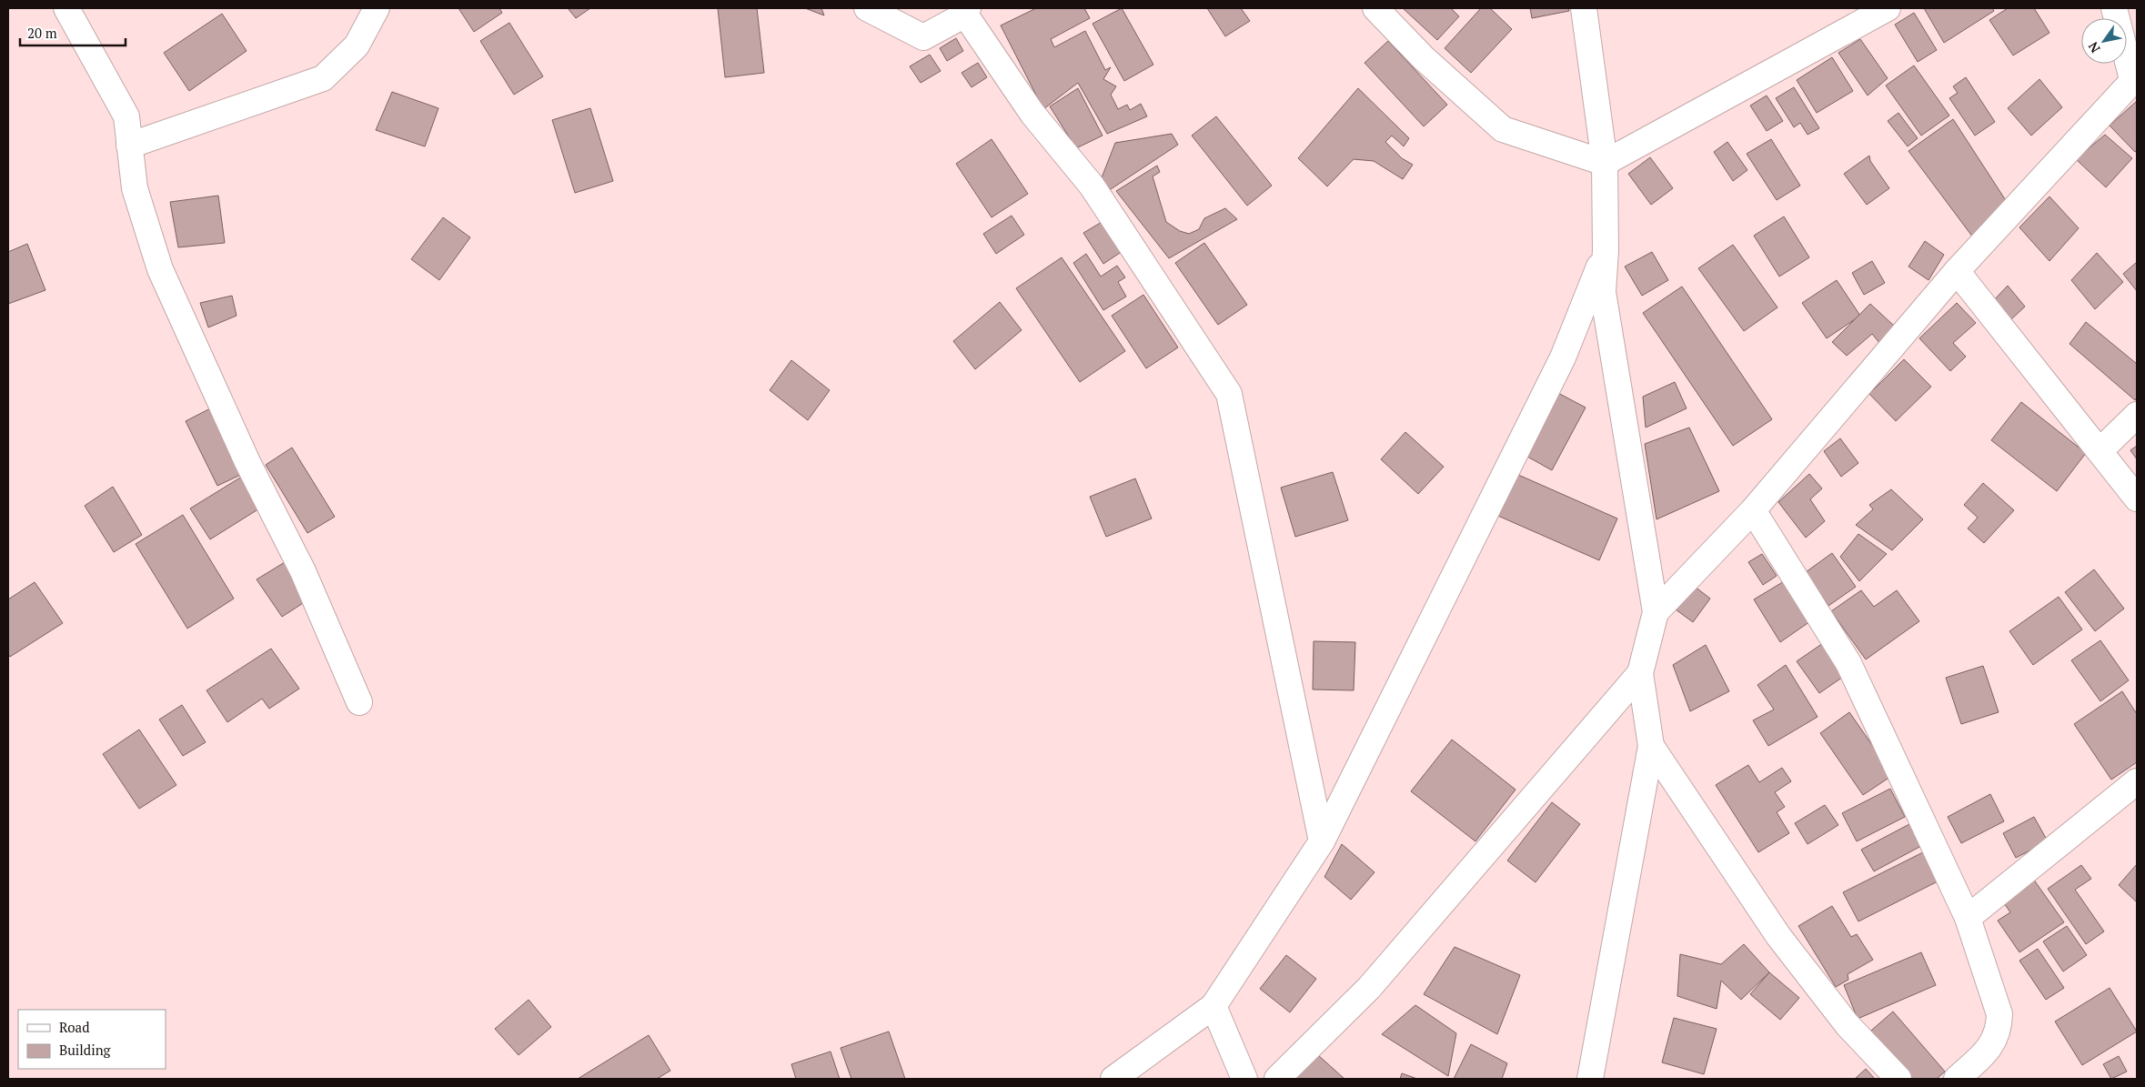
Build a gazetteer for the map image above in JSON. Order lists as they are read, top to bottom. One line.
{"legend":["Road","Building"],"scale_bar":"20 m","north":"bottom left"}
